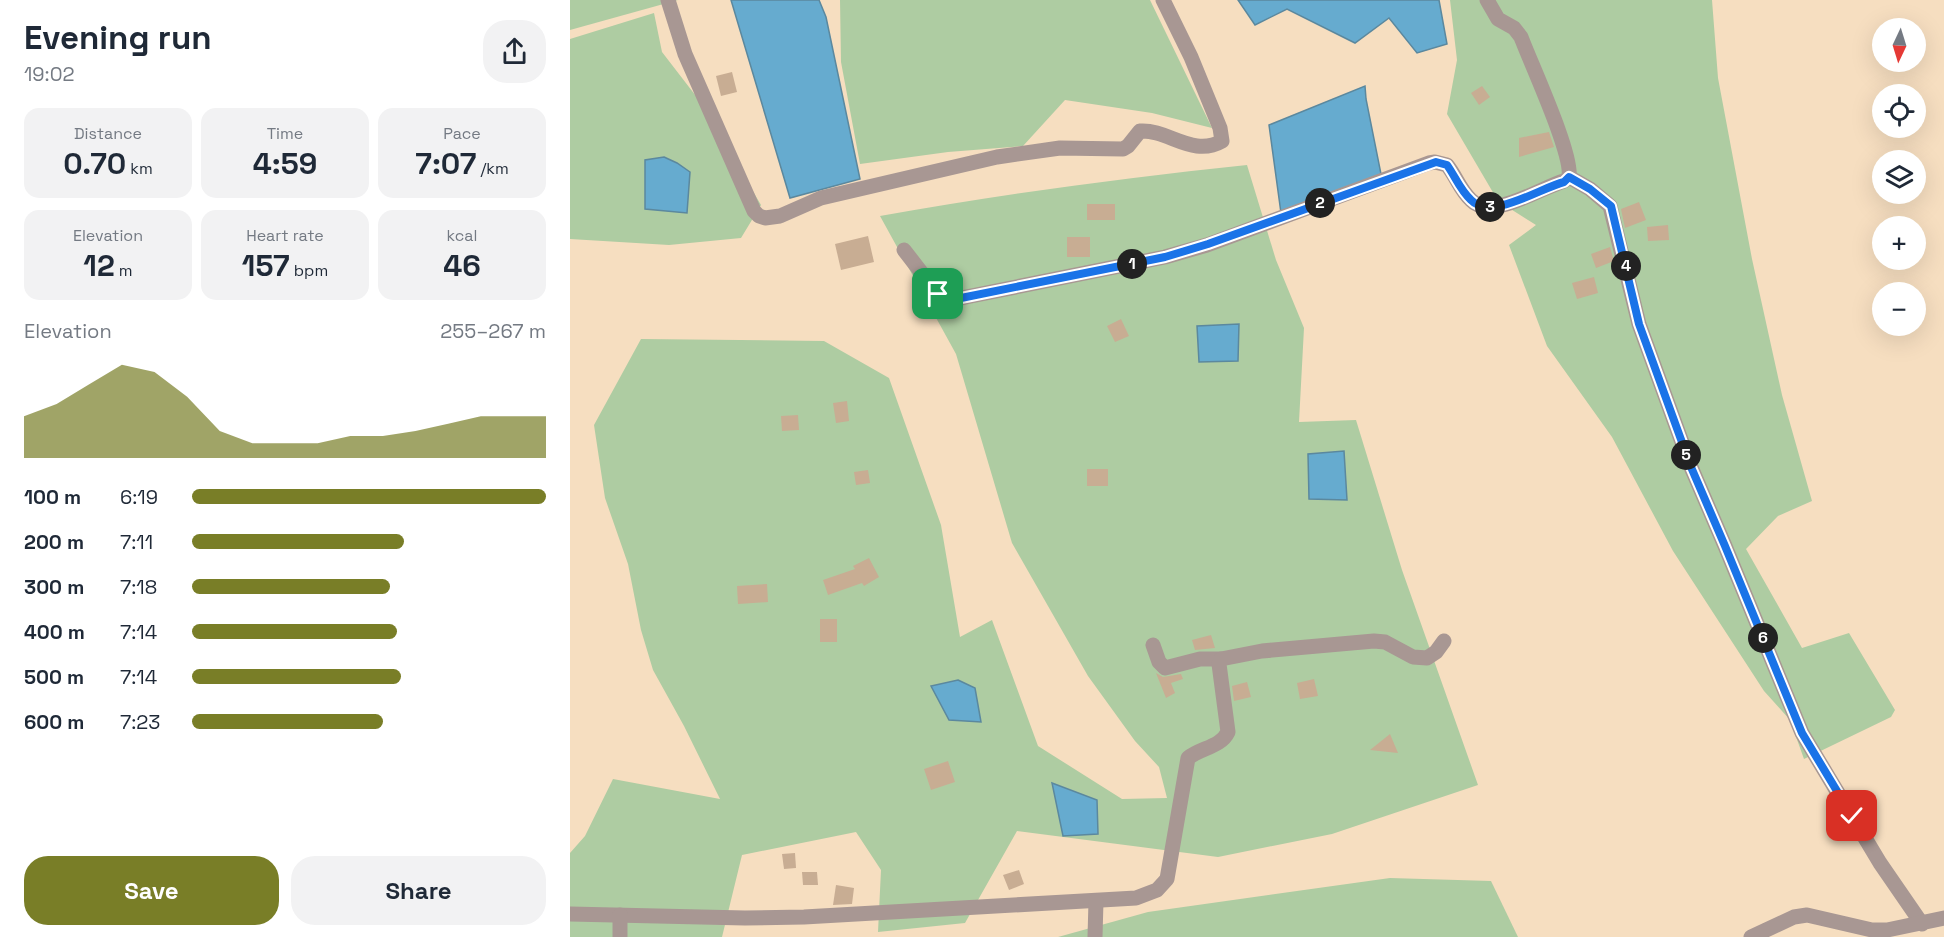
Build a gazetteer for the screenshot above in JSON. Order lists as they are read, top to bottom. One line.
{"north":"bottom","page":{"heading":["Evening run","19:02"],"map_buttons":["+","−"],"stats":[["Distance","0.70 km"],["Time","4:59"],["Pace","7:07 /km"],["Elevation","12 m"],["Heart rate","157 bpm"],["kcal","46"]],"pins":["2","3","1","4","5","6"],"chart":["Elevation","255–267 m"],"list":[{"name":"100 m","note":"6:19"},{"name":"200 m","note":"7:11"},{"name":"300 m","note":"7:18"},{"name":"400 m","note":"7:14"},{"name":"500 m","note":"7:14"},{"name":"600 m","note":"7:23"}],"buttons":["Save","Share"]}}
